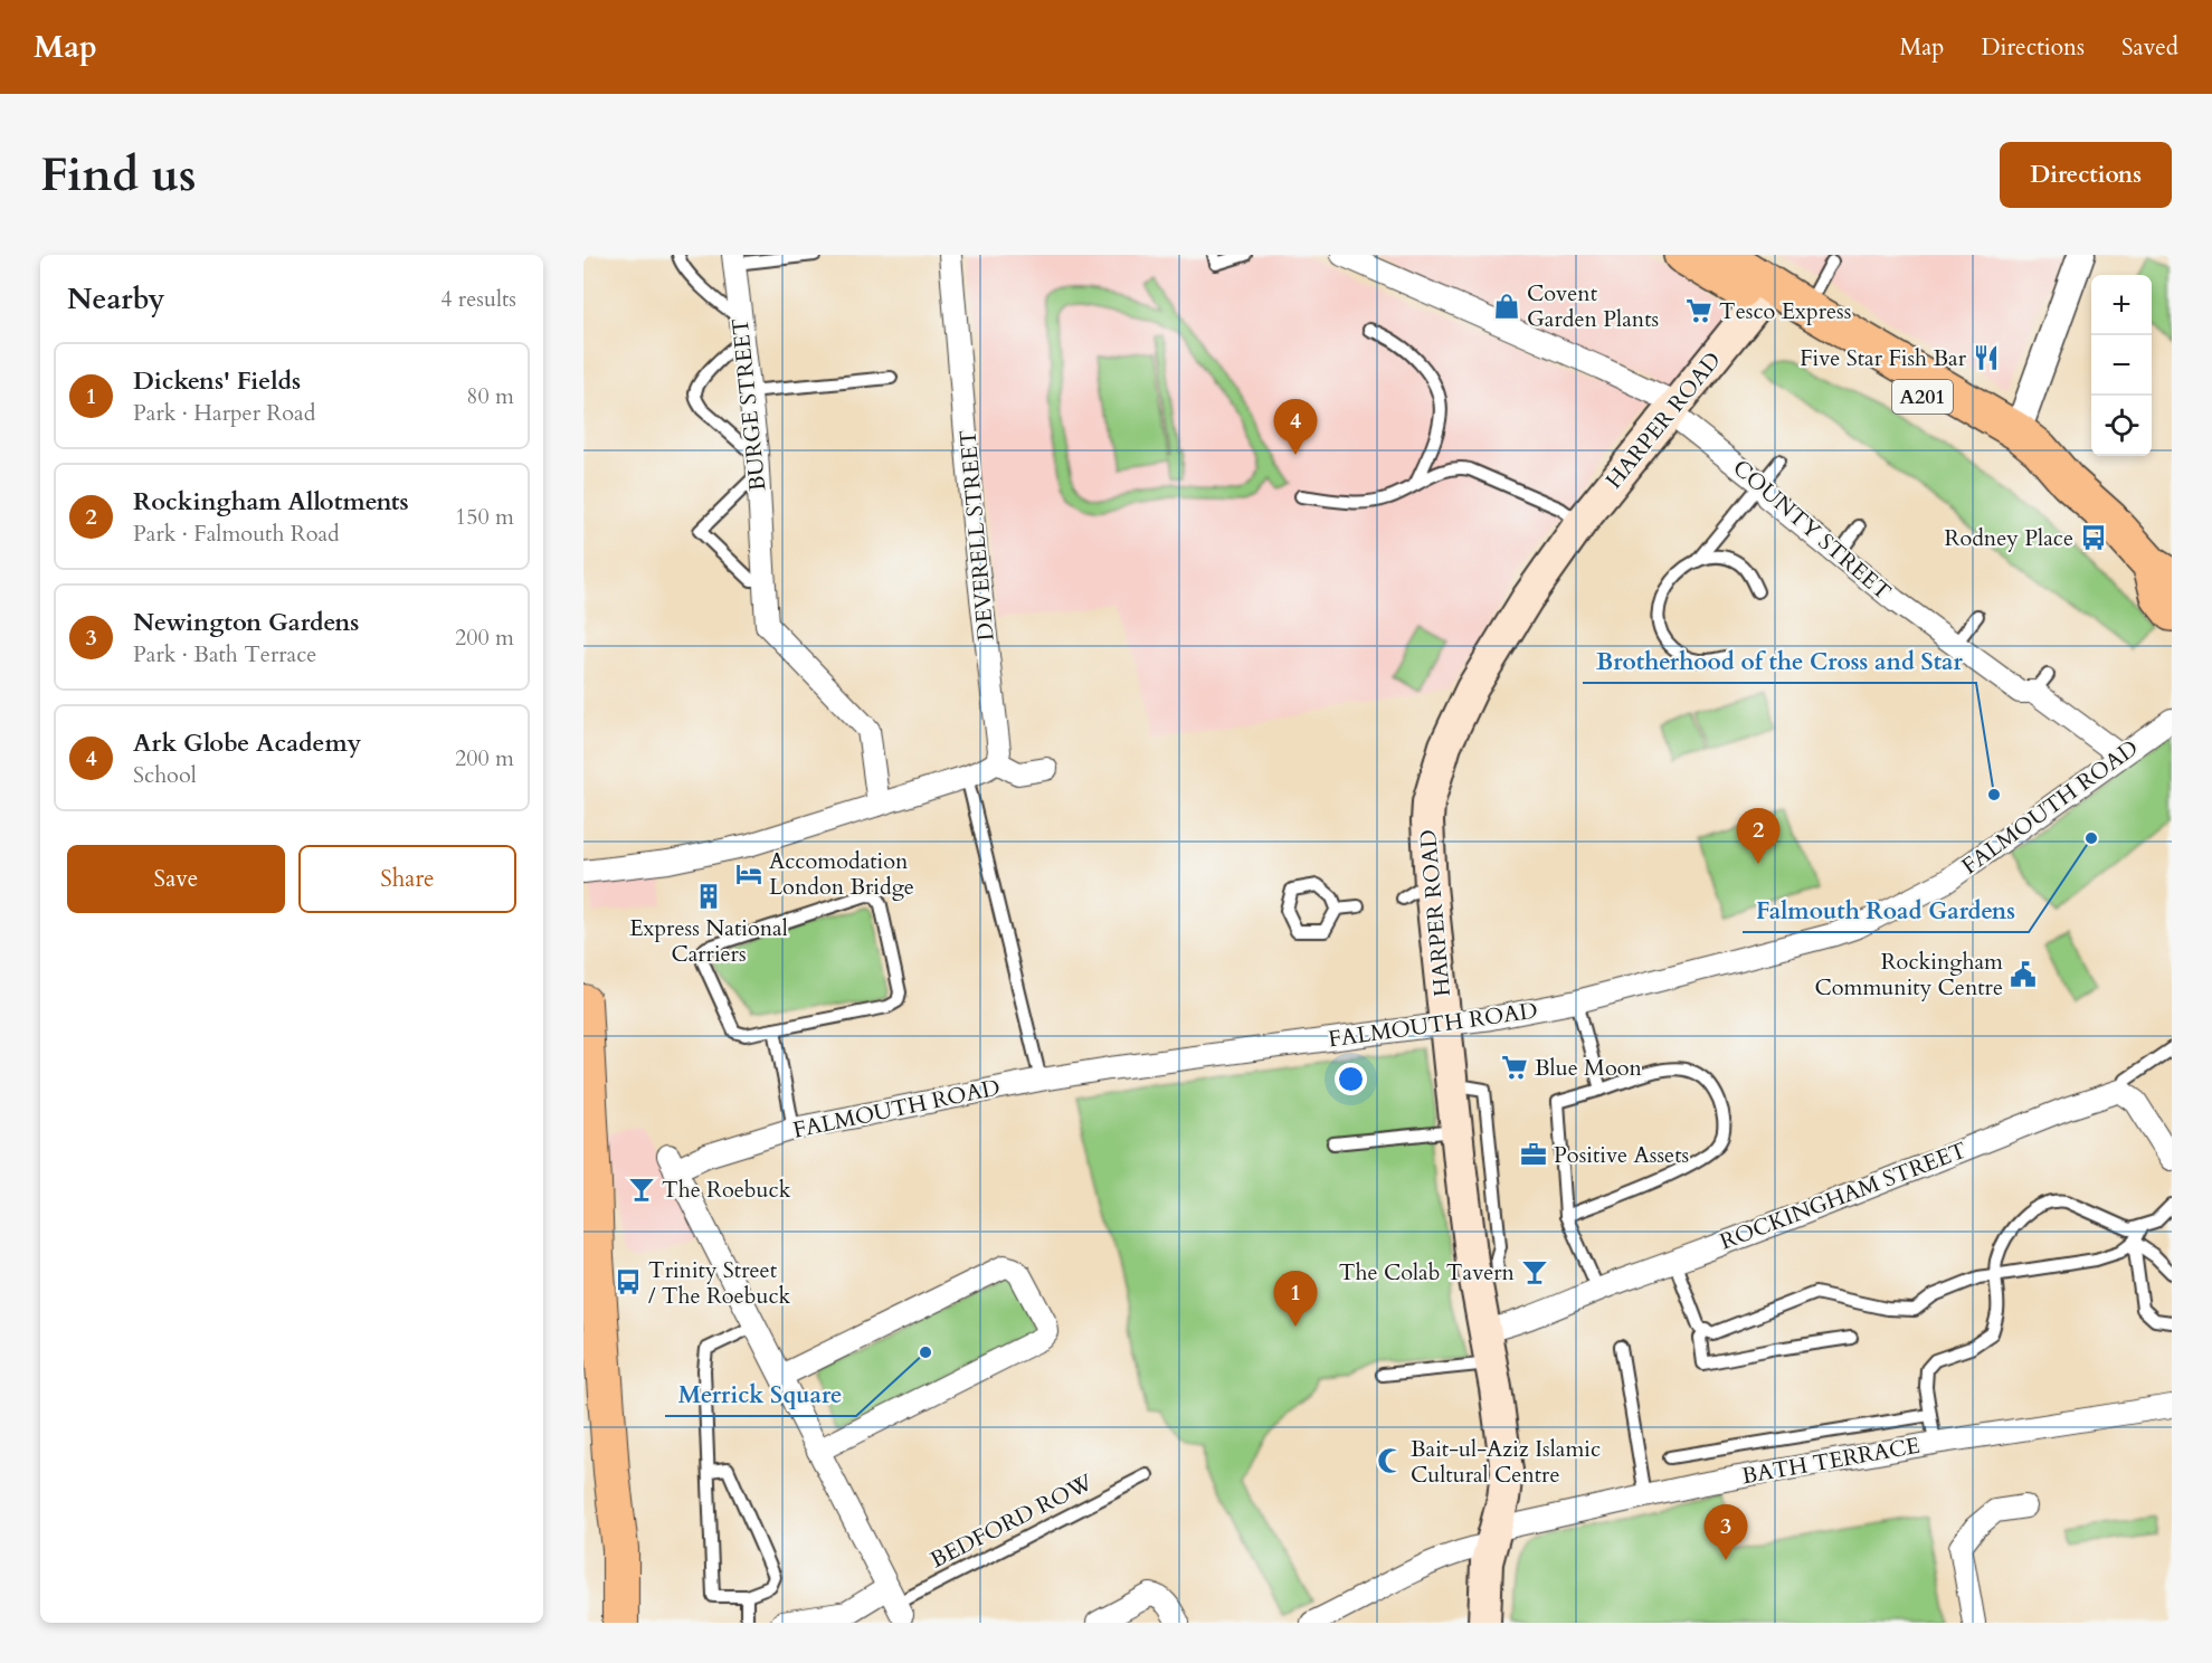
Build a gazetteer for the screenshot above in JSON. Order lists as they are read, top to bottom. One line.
{"streets":{"highway":["A201"],"main road":["HARPER ROAD"],"street":["BURGE STREET","COUNTY STREET","DEVERELL STREET","FALMOUTH ROAD","ROCKINGHAM STREET","BATH TERRACE"],"lane":["BEDFORD ROW"]},"crossings":[["A201","HARPER ROAD"],["HARPER ROAD","COUNTY STREET"],["HARPER ROAD","FALMOUTH ROAD"],["HARPER ROAD","ROCKINGHAM STREET"],["HARPER ROAD","BATH TERRACE"],["COUNTY STREET","FALMOUTH ROAD"]],"places":{"shop":["Covent Garden Plants"],"supermarket":["Tesco Express","Blue Moon"],"restaurant":["Five Star Fish Bar"],"bus stop":["Rodney Place","Trinity Street / The Roebuck"],"other":["Brotherhood of the Cross and Star","Falmouth Road Gardens","Merrick Square"],"hotel":["Accomodation London Bridge"],"building":["Express National Carriers"],"public building":["Rockingham Community Centre"],"office":["Positive Assets"],"bar":["The Roebuck","The Colab Tavern"],"mosque":["Bait-ul-Aziz Islamic Cultural Centre"]},"page":{"header":"Map","nav":["Map","Directions","Saved"],"buttons":["Directions",["Save","Share"]],"title":"Find us","heading":["Nearby","4 results"],"map_buttons":["+","−"],"list":[{"mark":"1","name":"Dickens' Fields","note":"Park · Harper Road","value":"80 m"},{"mark":"2","name":"Rockingham Allotments","note":"Park · Falmouth Road","value":"150 m"},{"mark":"3","name":"Newington Gardens","note":"Park · Bath Terrace","value":"200 m"},{"mark":"4","name":"Ark Globe Academy","note":"School","value":"200 m"}],"pins":["4","2","1","3"]}}
